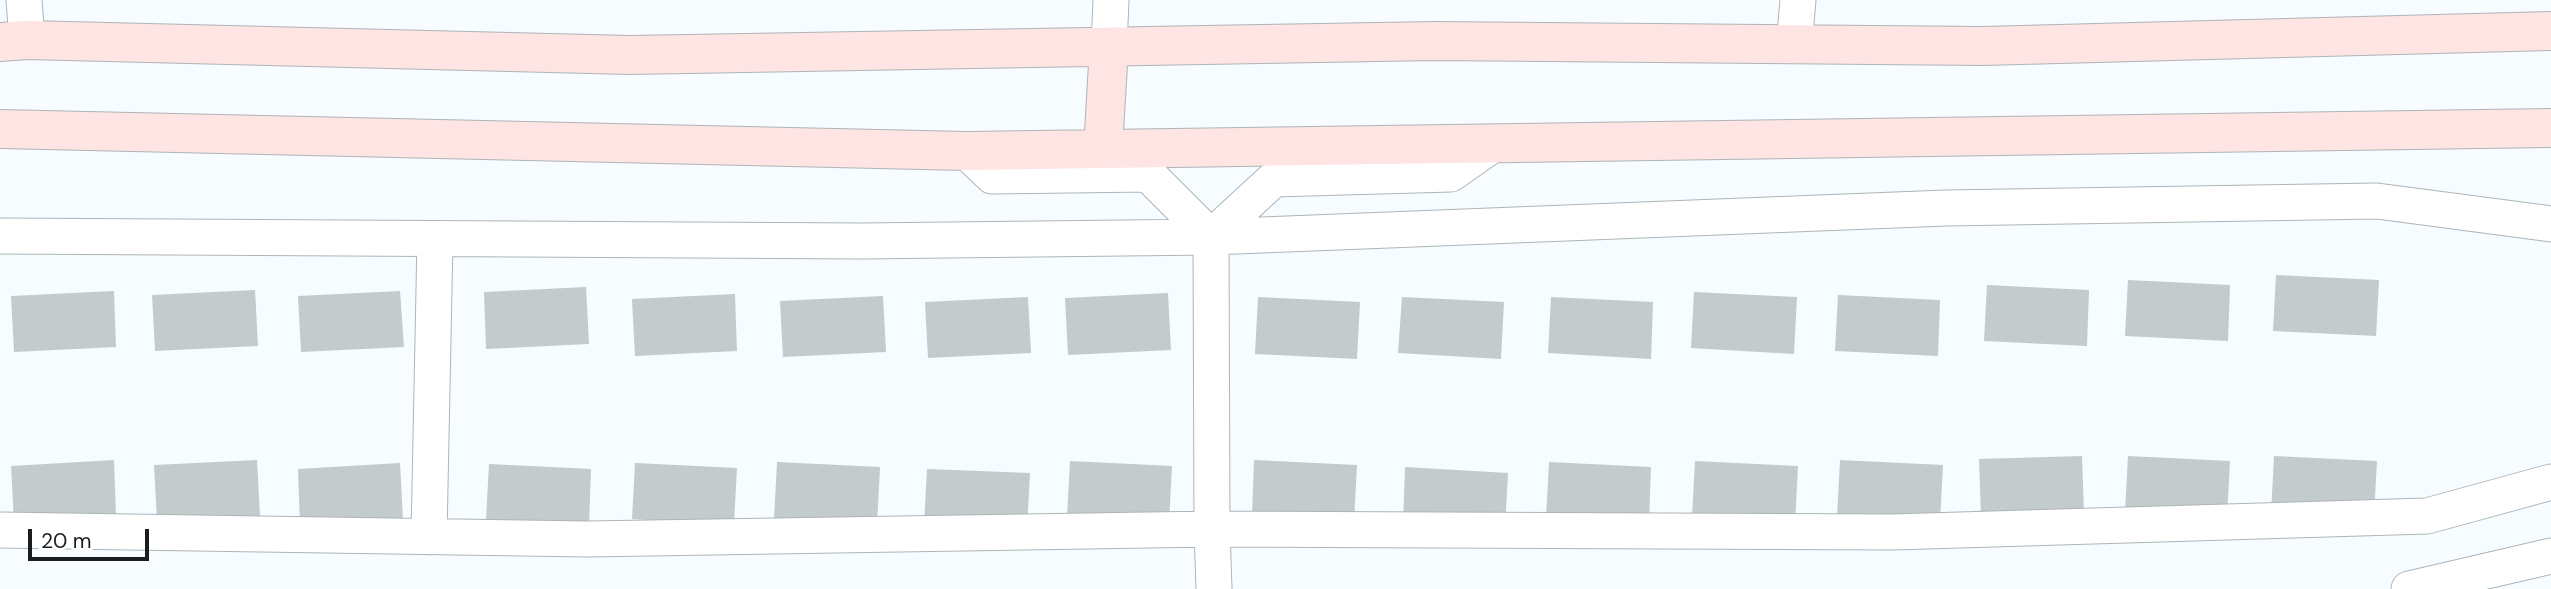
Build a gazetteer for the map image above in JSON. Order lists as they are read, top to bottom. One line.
{"scale_bar":"20 m"}
